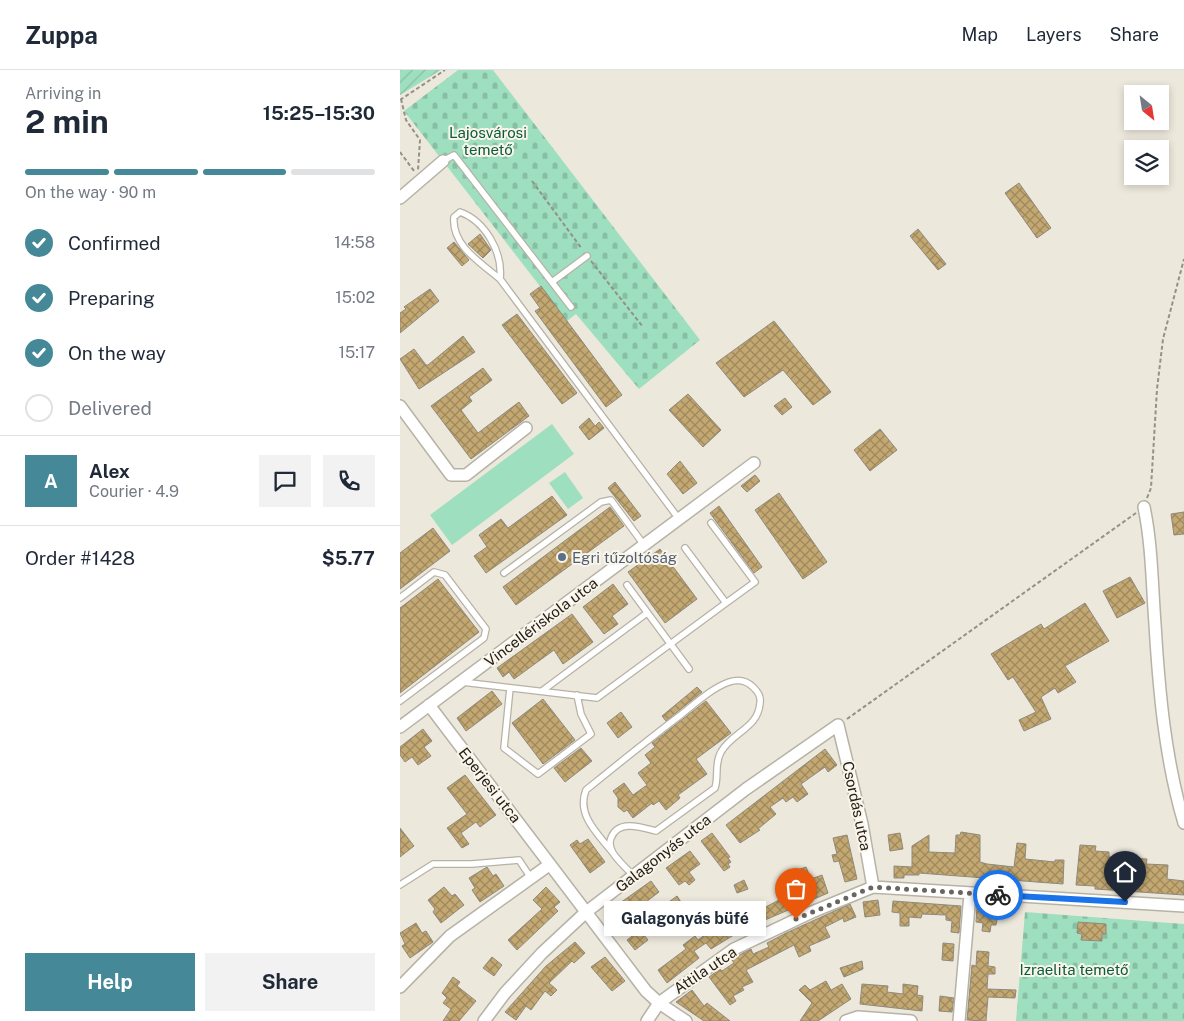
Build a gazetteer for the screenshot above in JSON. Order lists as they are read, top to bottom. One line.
{"streets":{"street":["Vincellériskola utca","Eperjesi utca","Csordás utca","Galagonyás utca","Attila utca"]},"crossings":[["Vincellériskola utca","Eperjesi utca"],["Eperjesi utca","Galagonyás utca"],["Eperjesi utca","Attila utca"],["Csordás utca","Galagonyás utca"],["Csordás utca","Attila utca"]],"parks":["Lajosvárosi temető","Izraelita temető"],"places":["Egri tűzoltóság","Galagonyás büfé"],"north":"bottom right","page":{"header":"Zuppa","nav":["Map","Layers","Share"],"heading":["2 min","Arriving in","15:25–15:30"],"panel":["Alex","Courier · 4.9","Order #1428","$5.77"],"bar":"On the way · 90 m","list":[["Confirmed","14:58"],["Preparing","15:02"],["On the way","15:17"],"Delivered"],"round":"A","bubble":"Galagonyás büfé","buttons":["Help","Share"]}}
